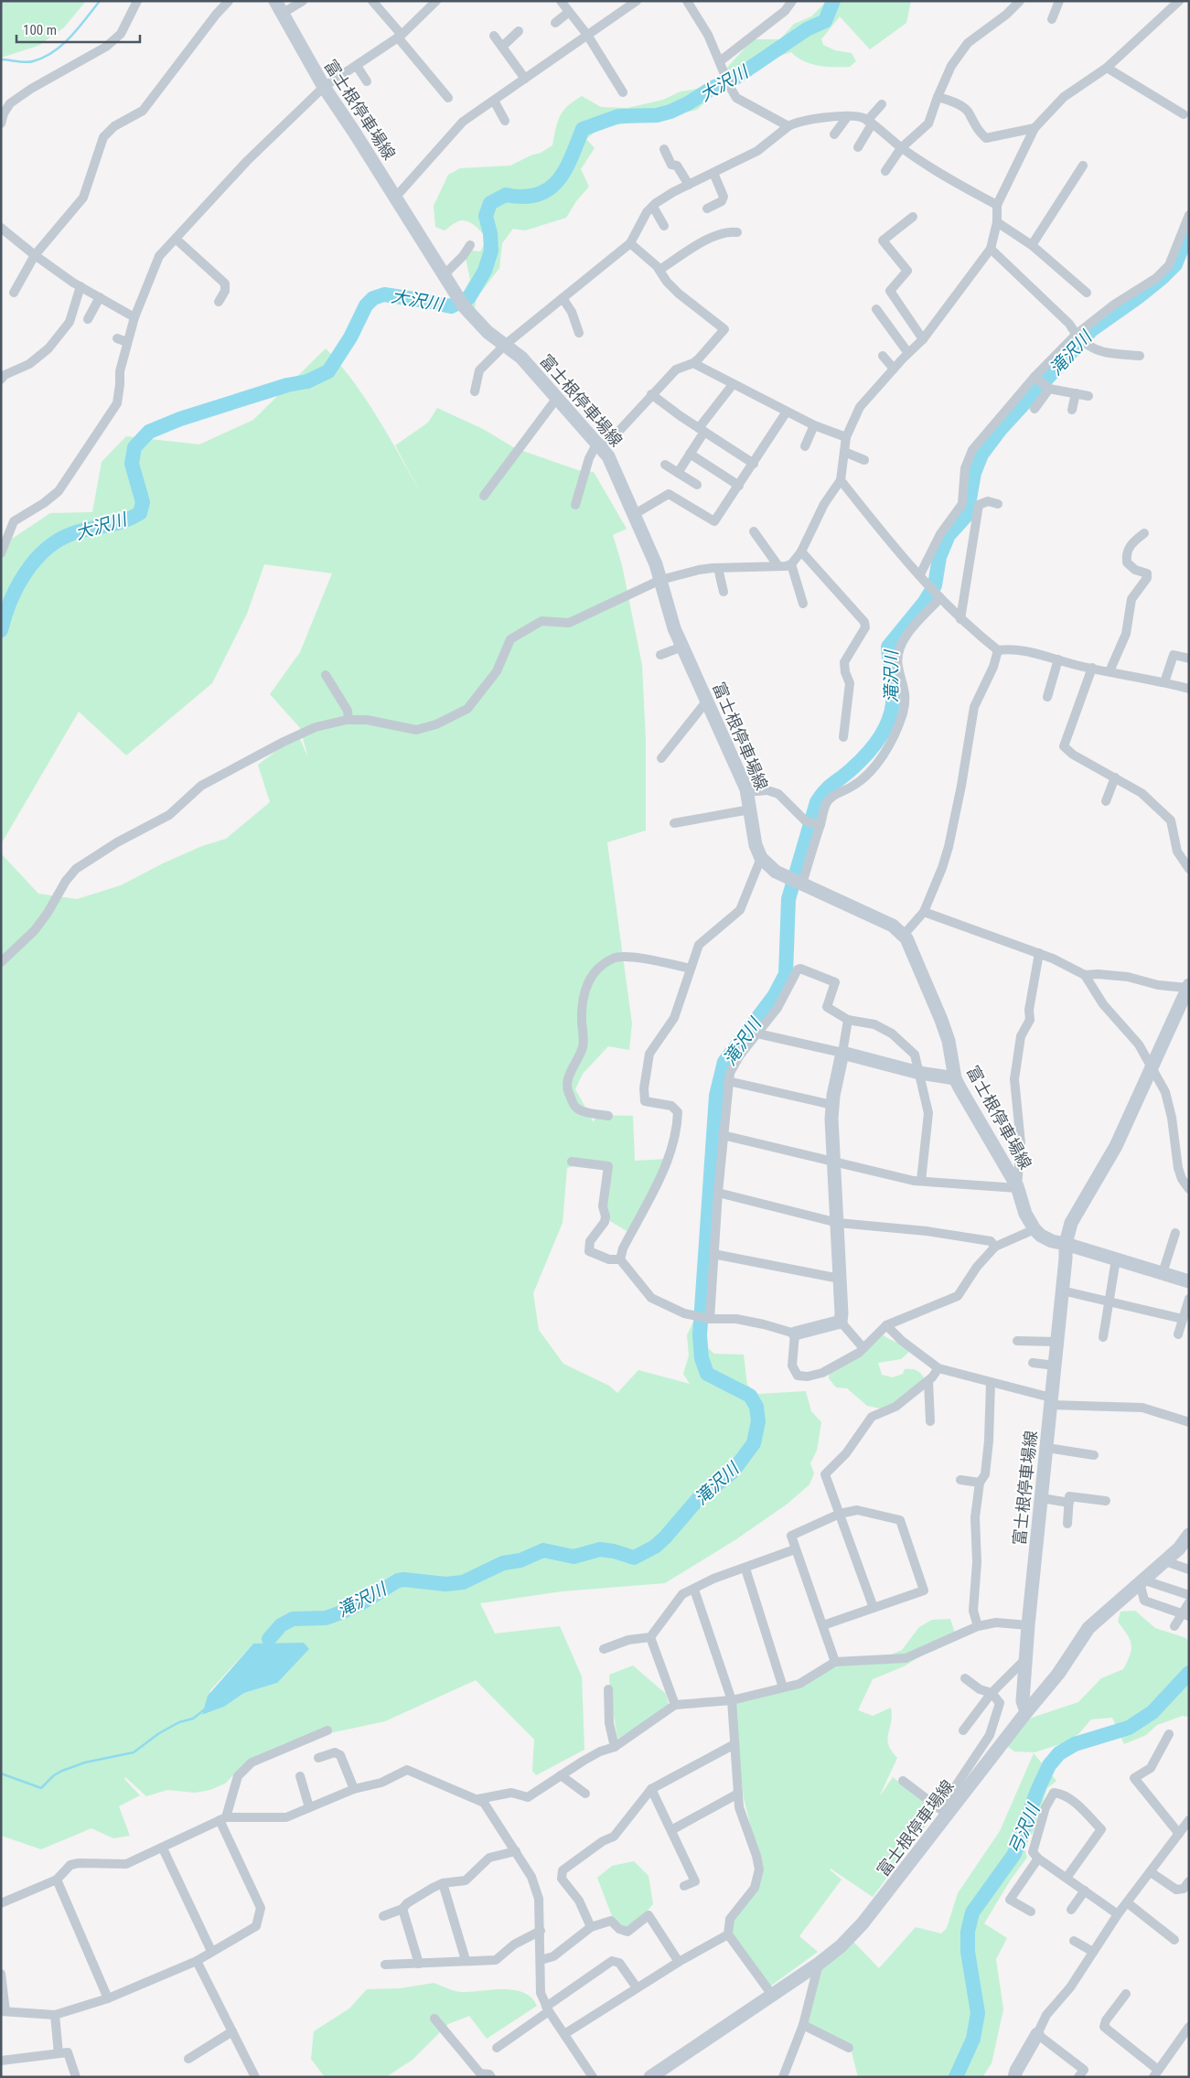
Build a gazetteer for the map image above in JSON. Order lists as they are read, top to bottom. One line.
{"streets":{"main road":["富士根停車場線"]},"water":["大沢川","滝沢川","弓沢川"],"scale_bar":"100 m"}
